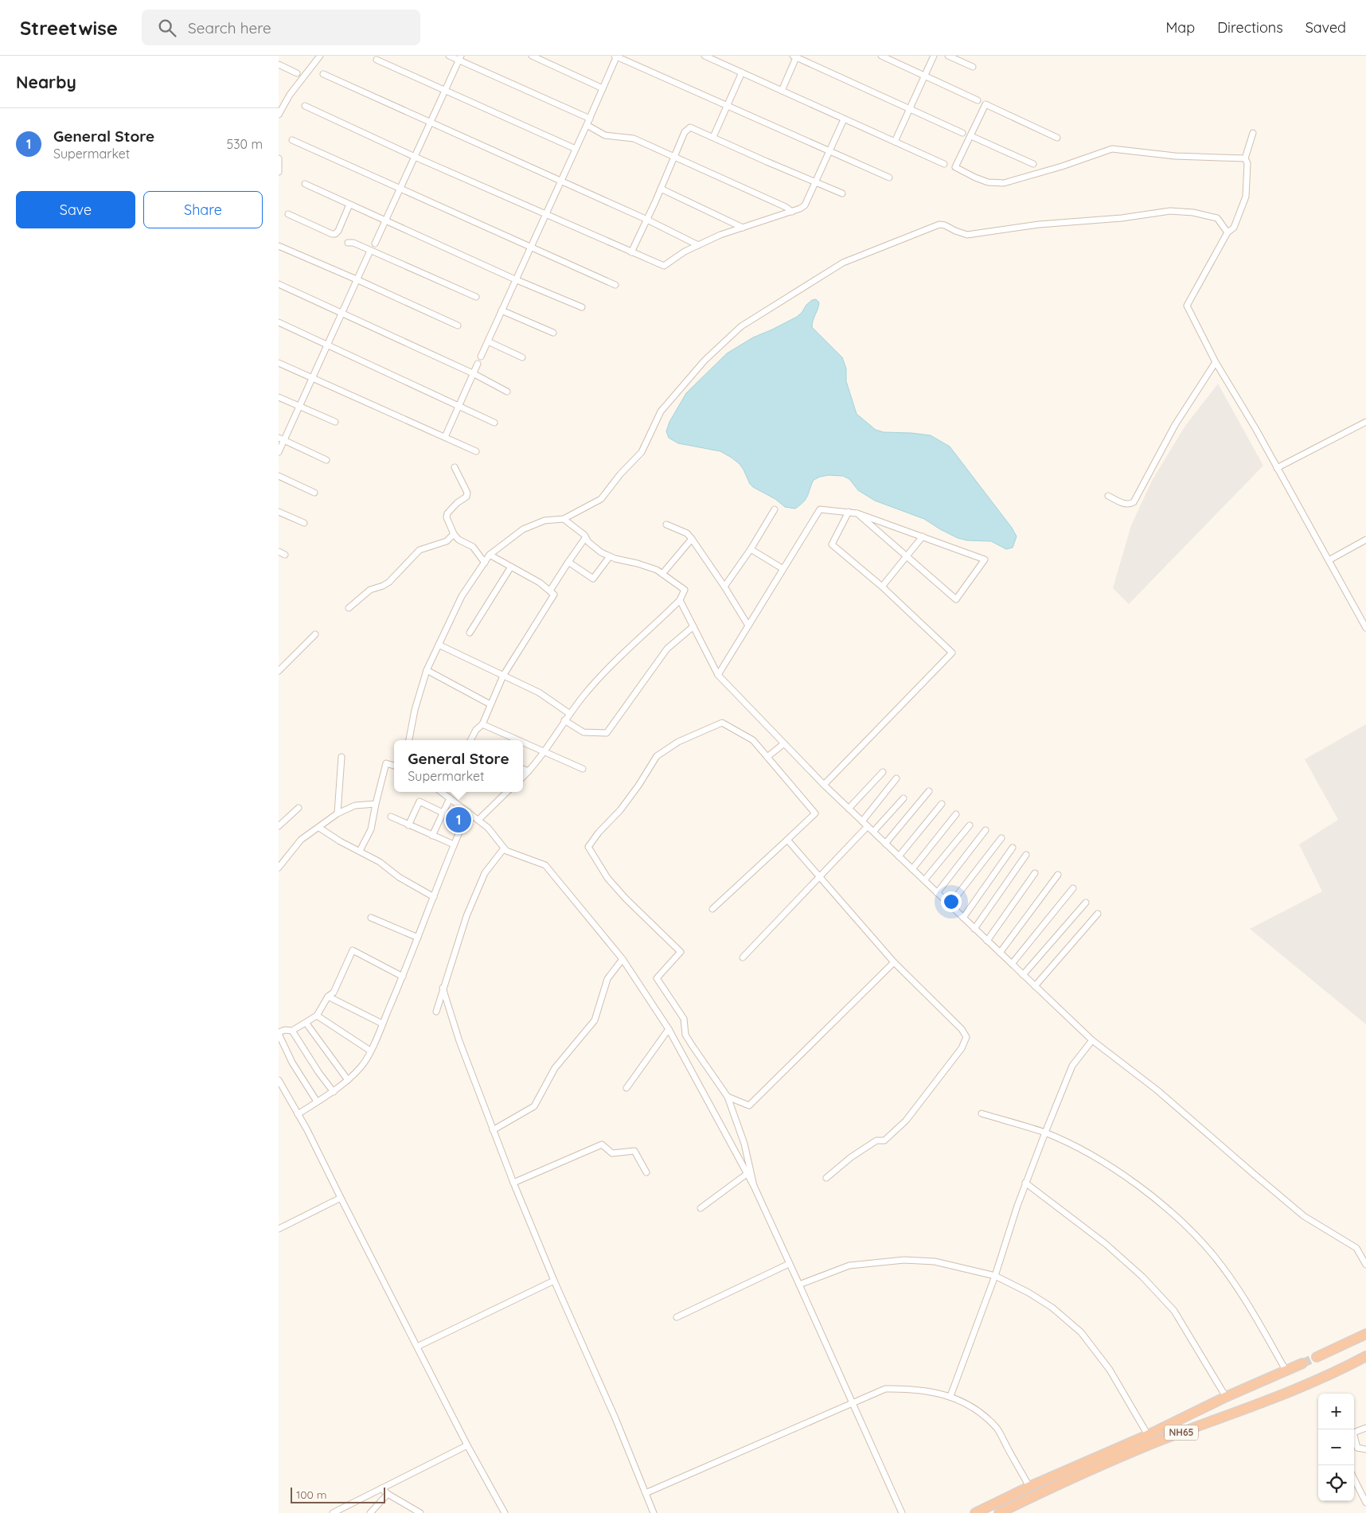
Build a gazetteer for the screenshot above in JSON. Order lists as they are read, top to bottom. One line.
{"streets":{"highway":["NH65"]},"scale_bar":"100 m","page":{"header":"Streetwise","search":"Search here","nav":["Map","Directions","Saved"],"heading":"Nearby","list":[{"mark":"1","name":"General Store","note":"Supermarket","value":"530 m"}],"buttons":["Save","Share"],"popup":["General Store","Supermarket"],"pins":"1","map_buttons":["+","−"],"scale":"100 m"}}
